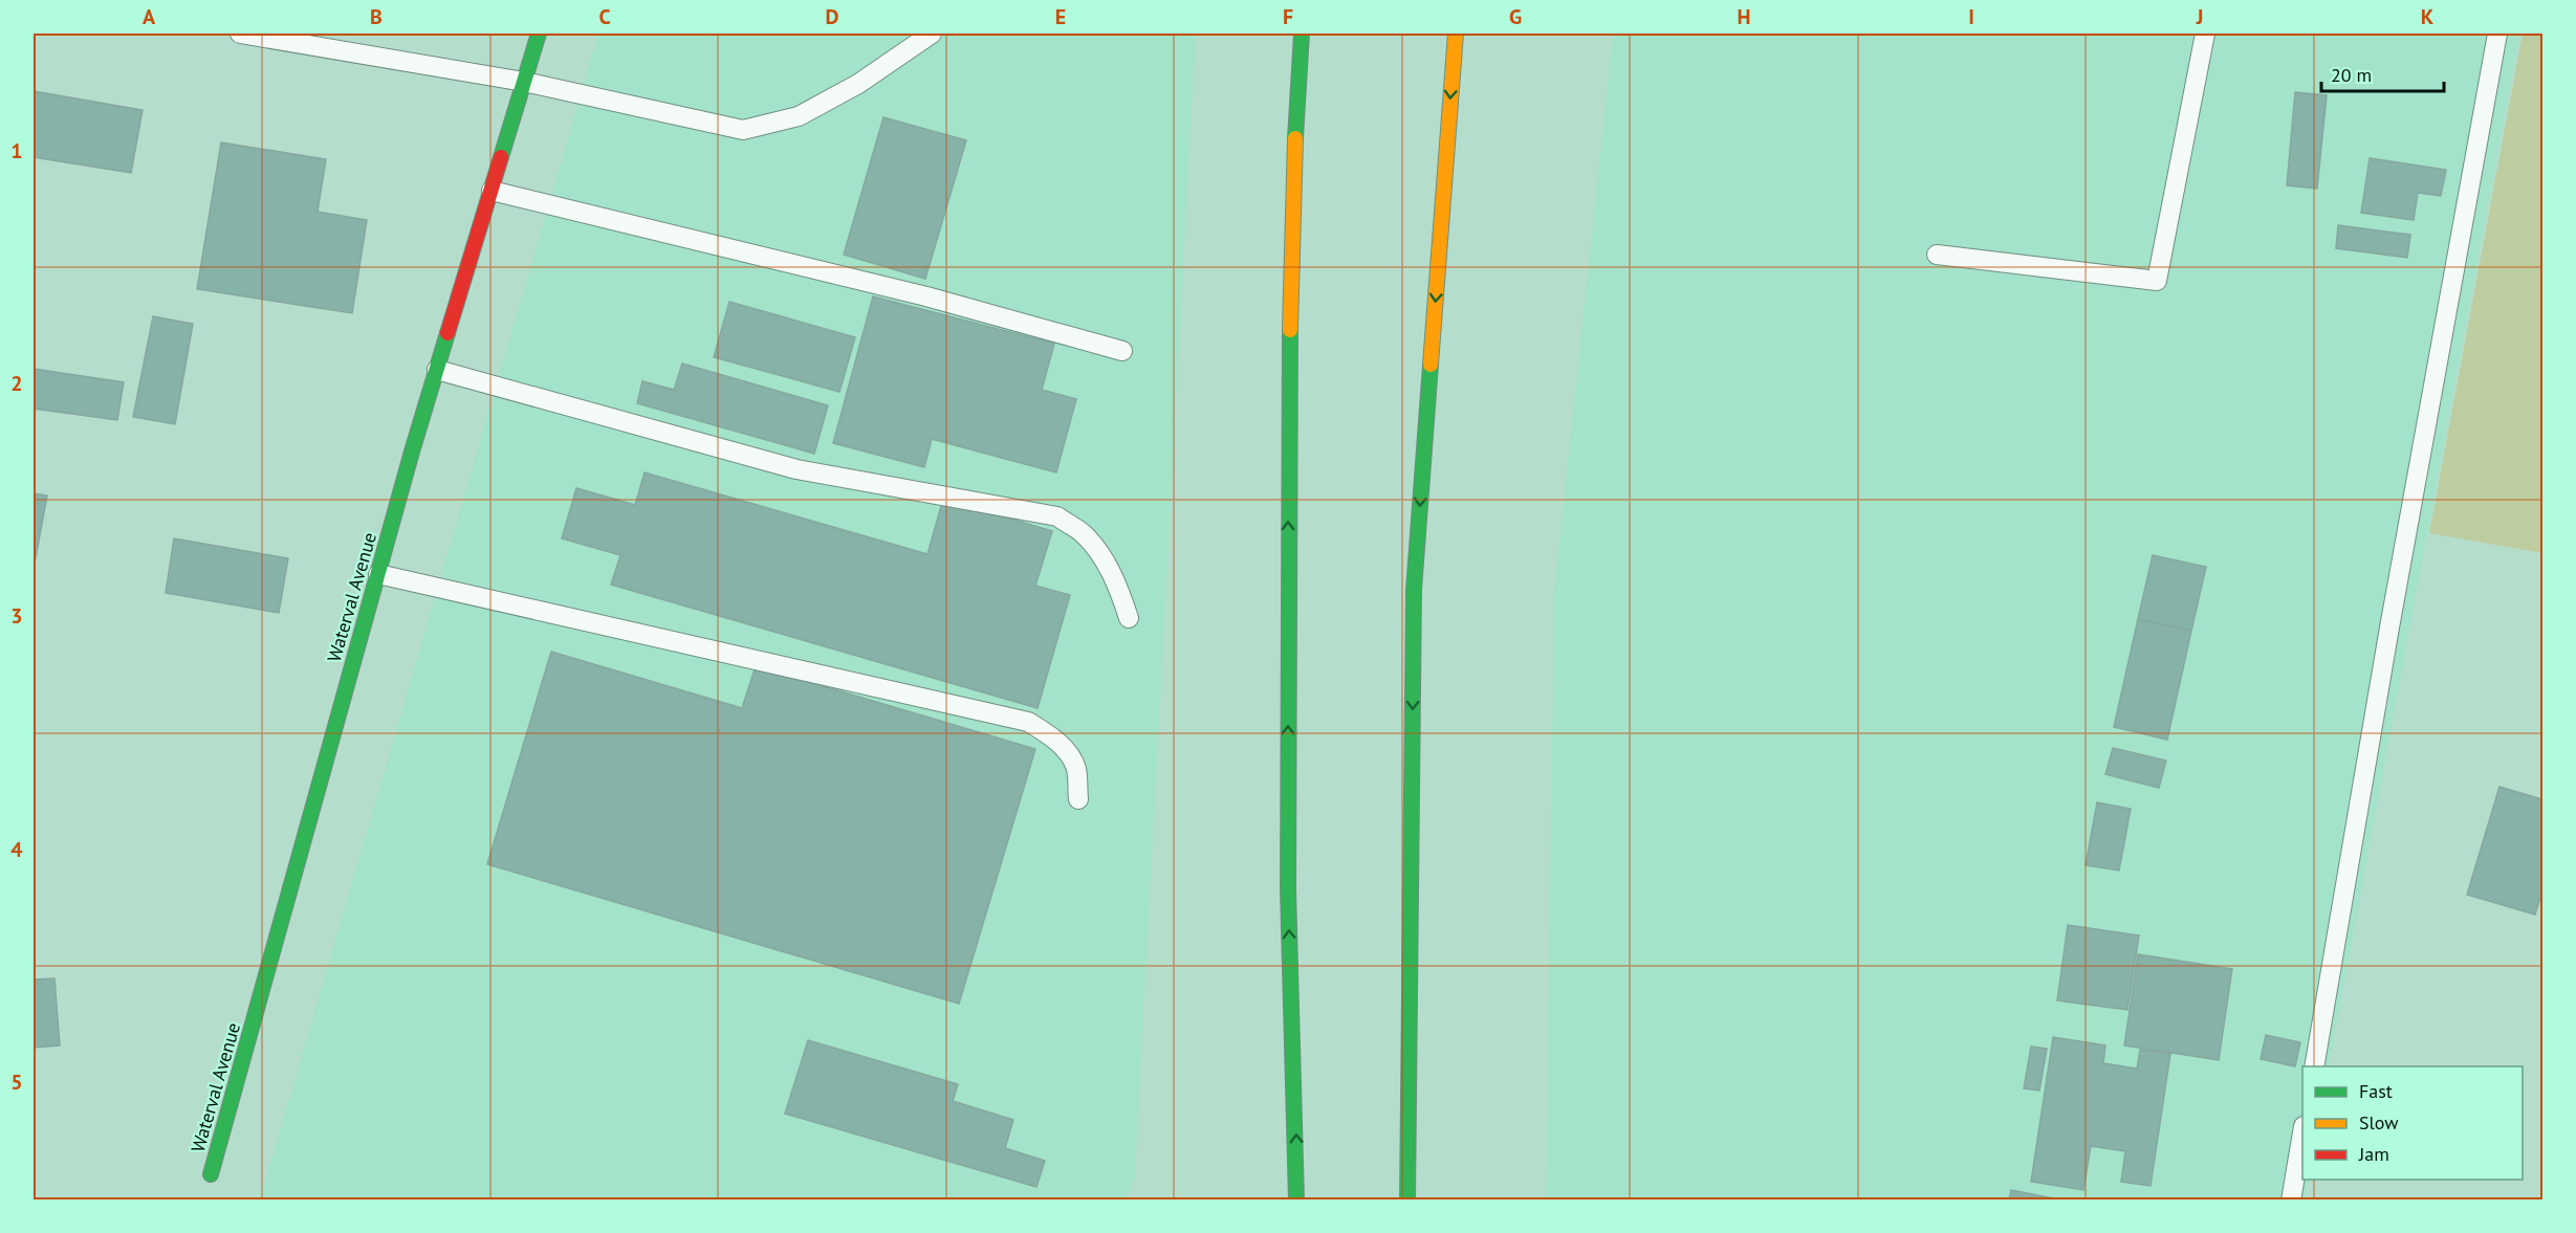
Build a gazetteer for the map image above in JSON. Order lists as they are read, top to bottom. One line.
{"streets":{"main road":["Waterval Avenue"]},"legend":["Fast","Slow","Jam"],"scale_bar":"20 m","grid":{"columns":["A","B","C","D","E","F","G","H","I","J","K"],"rows":["1","2","3","4","5"]}}
